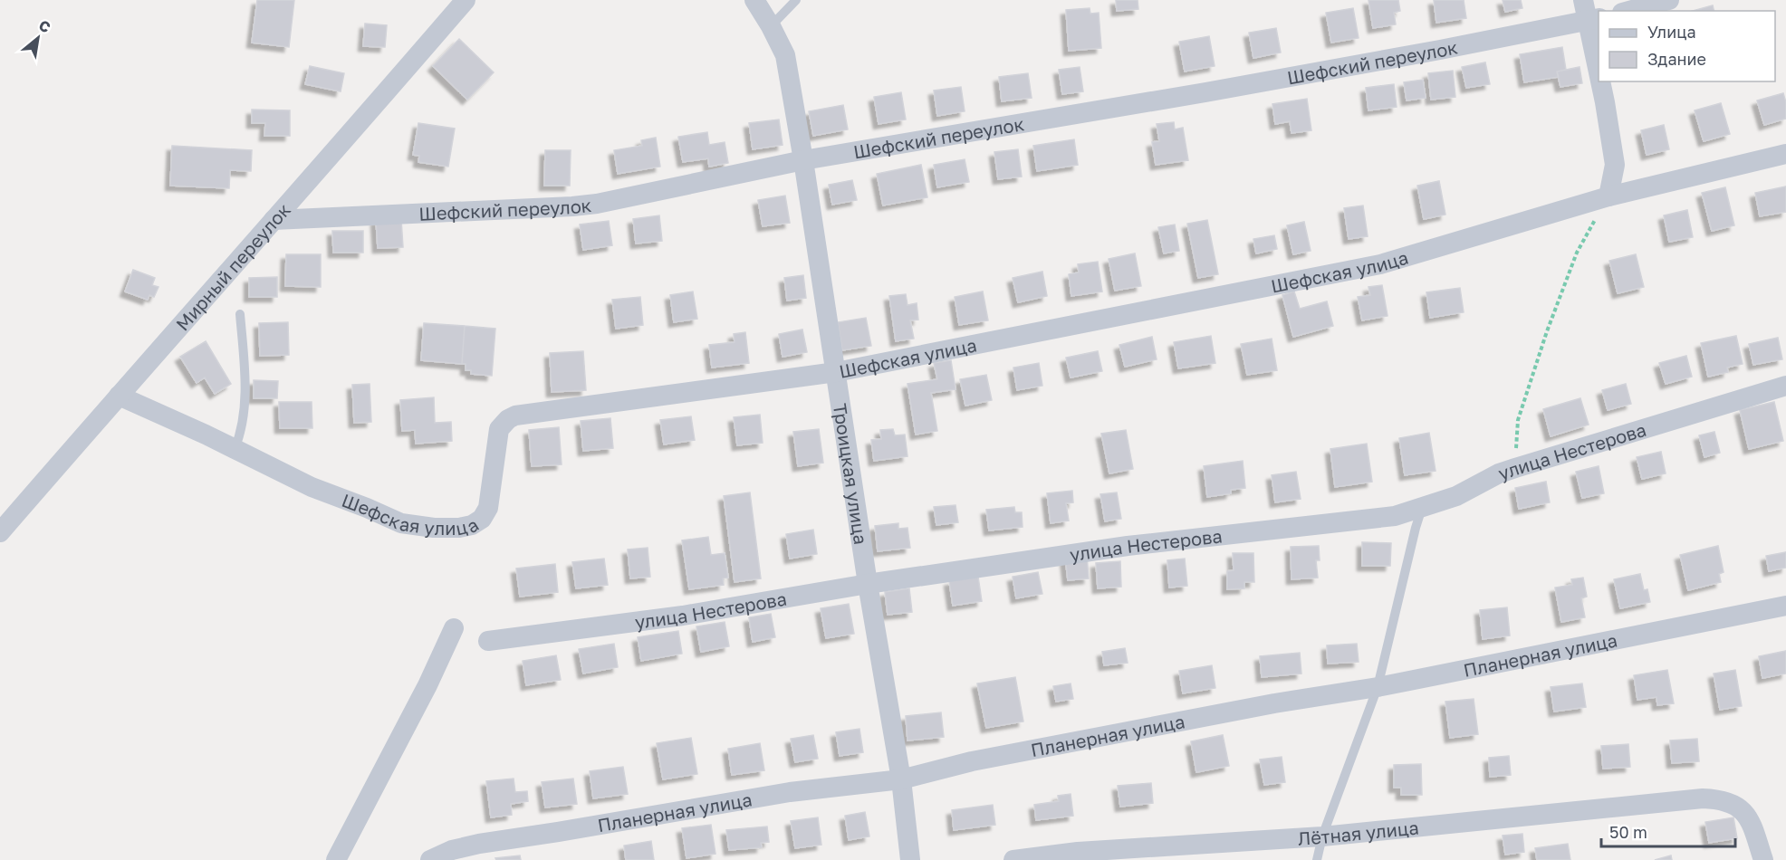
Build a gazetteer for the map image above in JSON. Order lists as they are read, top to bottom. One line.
{"streets":{"street":["Шефский переулок","Мирный переулок","Шефская улица","улица Нестерова","Троицкая улица","Планерная улица","Лётная улица"]},"crossings":[["Шефский переулок","Мирный переулок"],["Шефский переулок","Троицкая улица"],["Мирный переулок","Шефская улица"],["Шефская улица","Троицкая улица"],["улица Нестерова","Троицкая улица"],["Троицкая улица","Планерная улица"]],"legend":["Улица","Здание"],"scale_bar":"50 m","north":"top right"}
